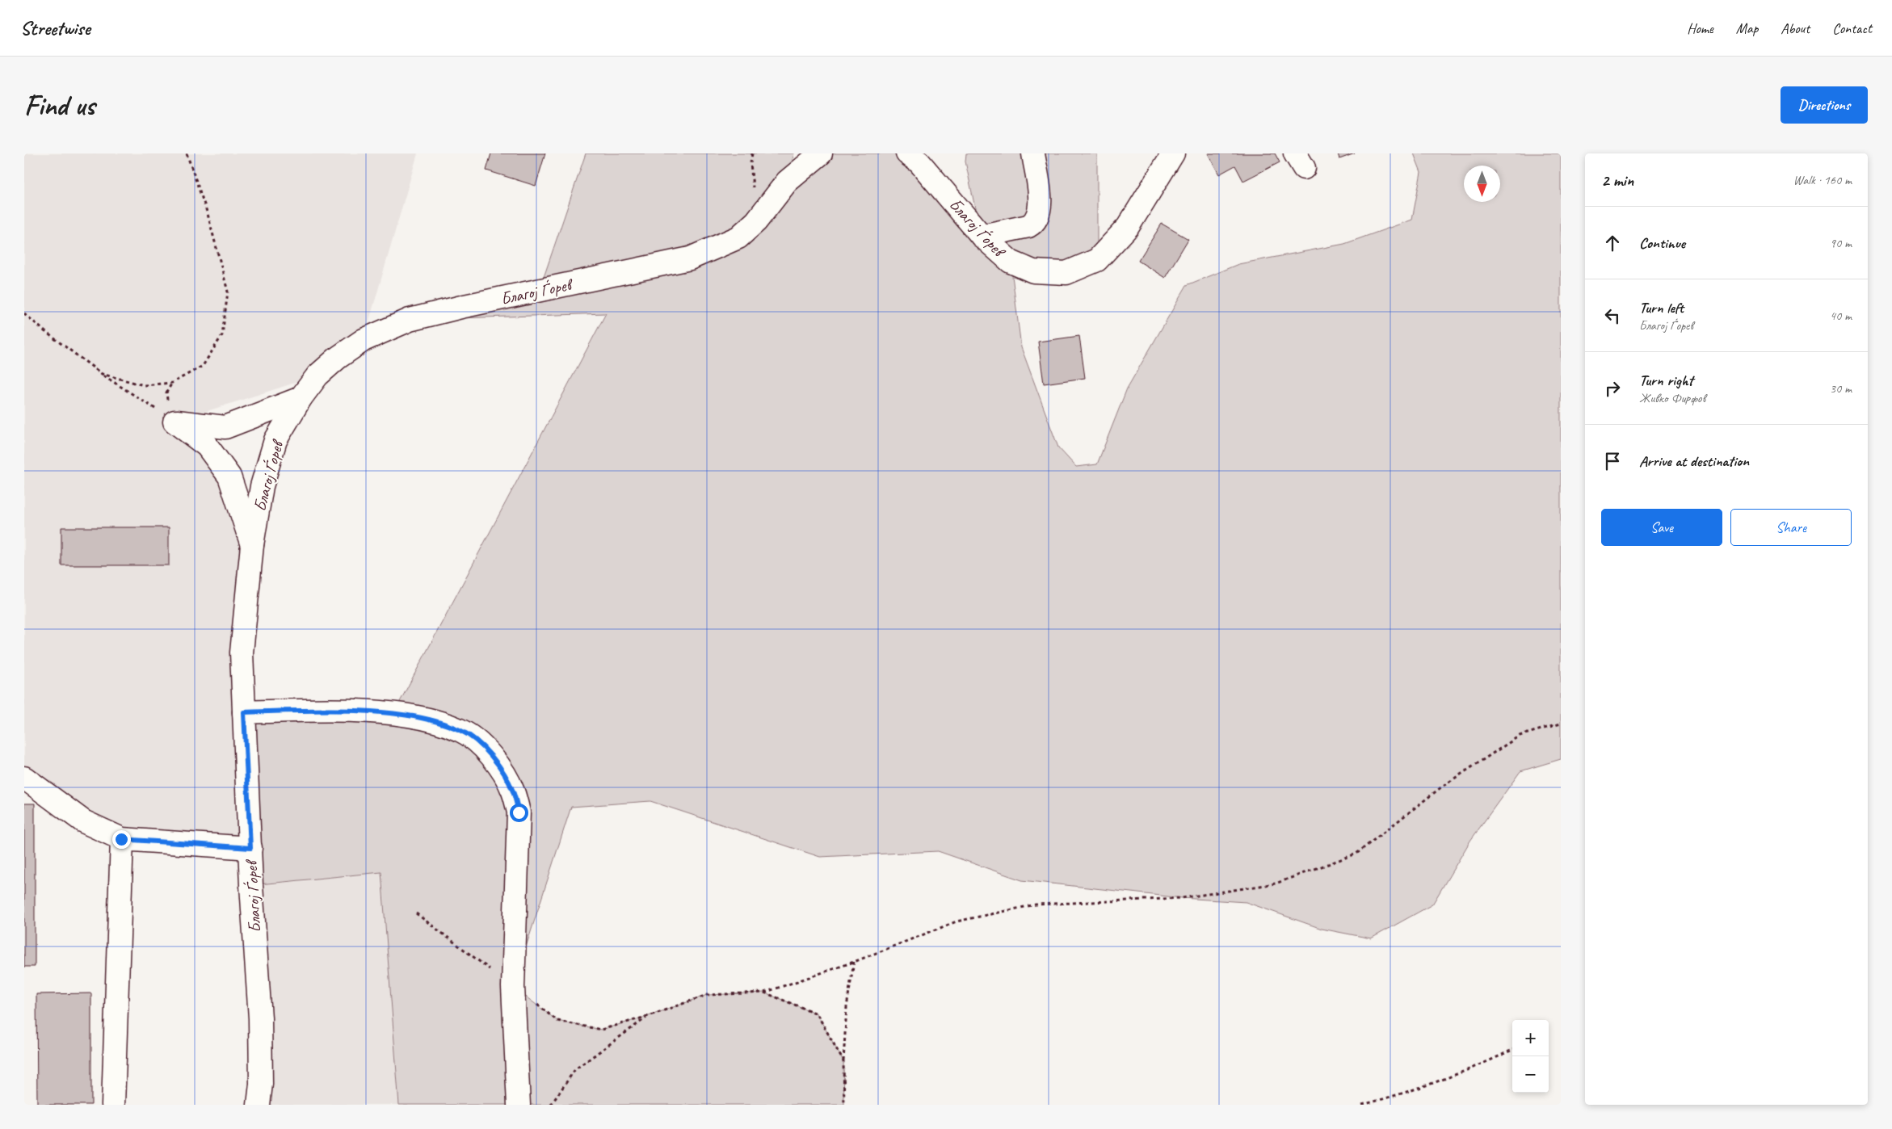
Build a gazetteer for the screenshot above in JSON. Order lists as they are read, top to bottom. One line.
{"streets":{"main road":["Благој Ѓорев"]},"north":"bottom","page":{"header":"Streetwise","nav":["Home","Map","About","Contact"],"buttons":["Directions",["Save","Share"]],"title":"Find us","heading":["2 min","Walk · 160 m"],"list":[["Continue","90 m"],["Turn left","Благој Ѓорев","40 m"],["Turn right","Живко Фирфов","30 m"],"Arrive at destination"],"map_buttons":["+","−"]}}
